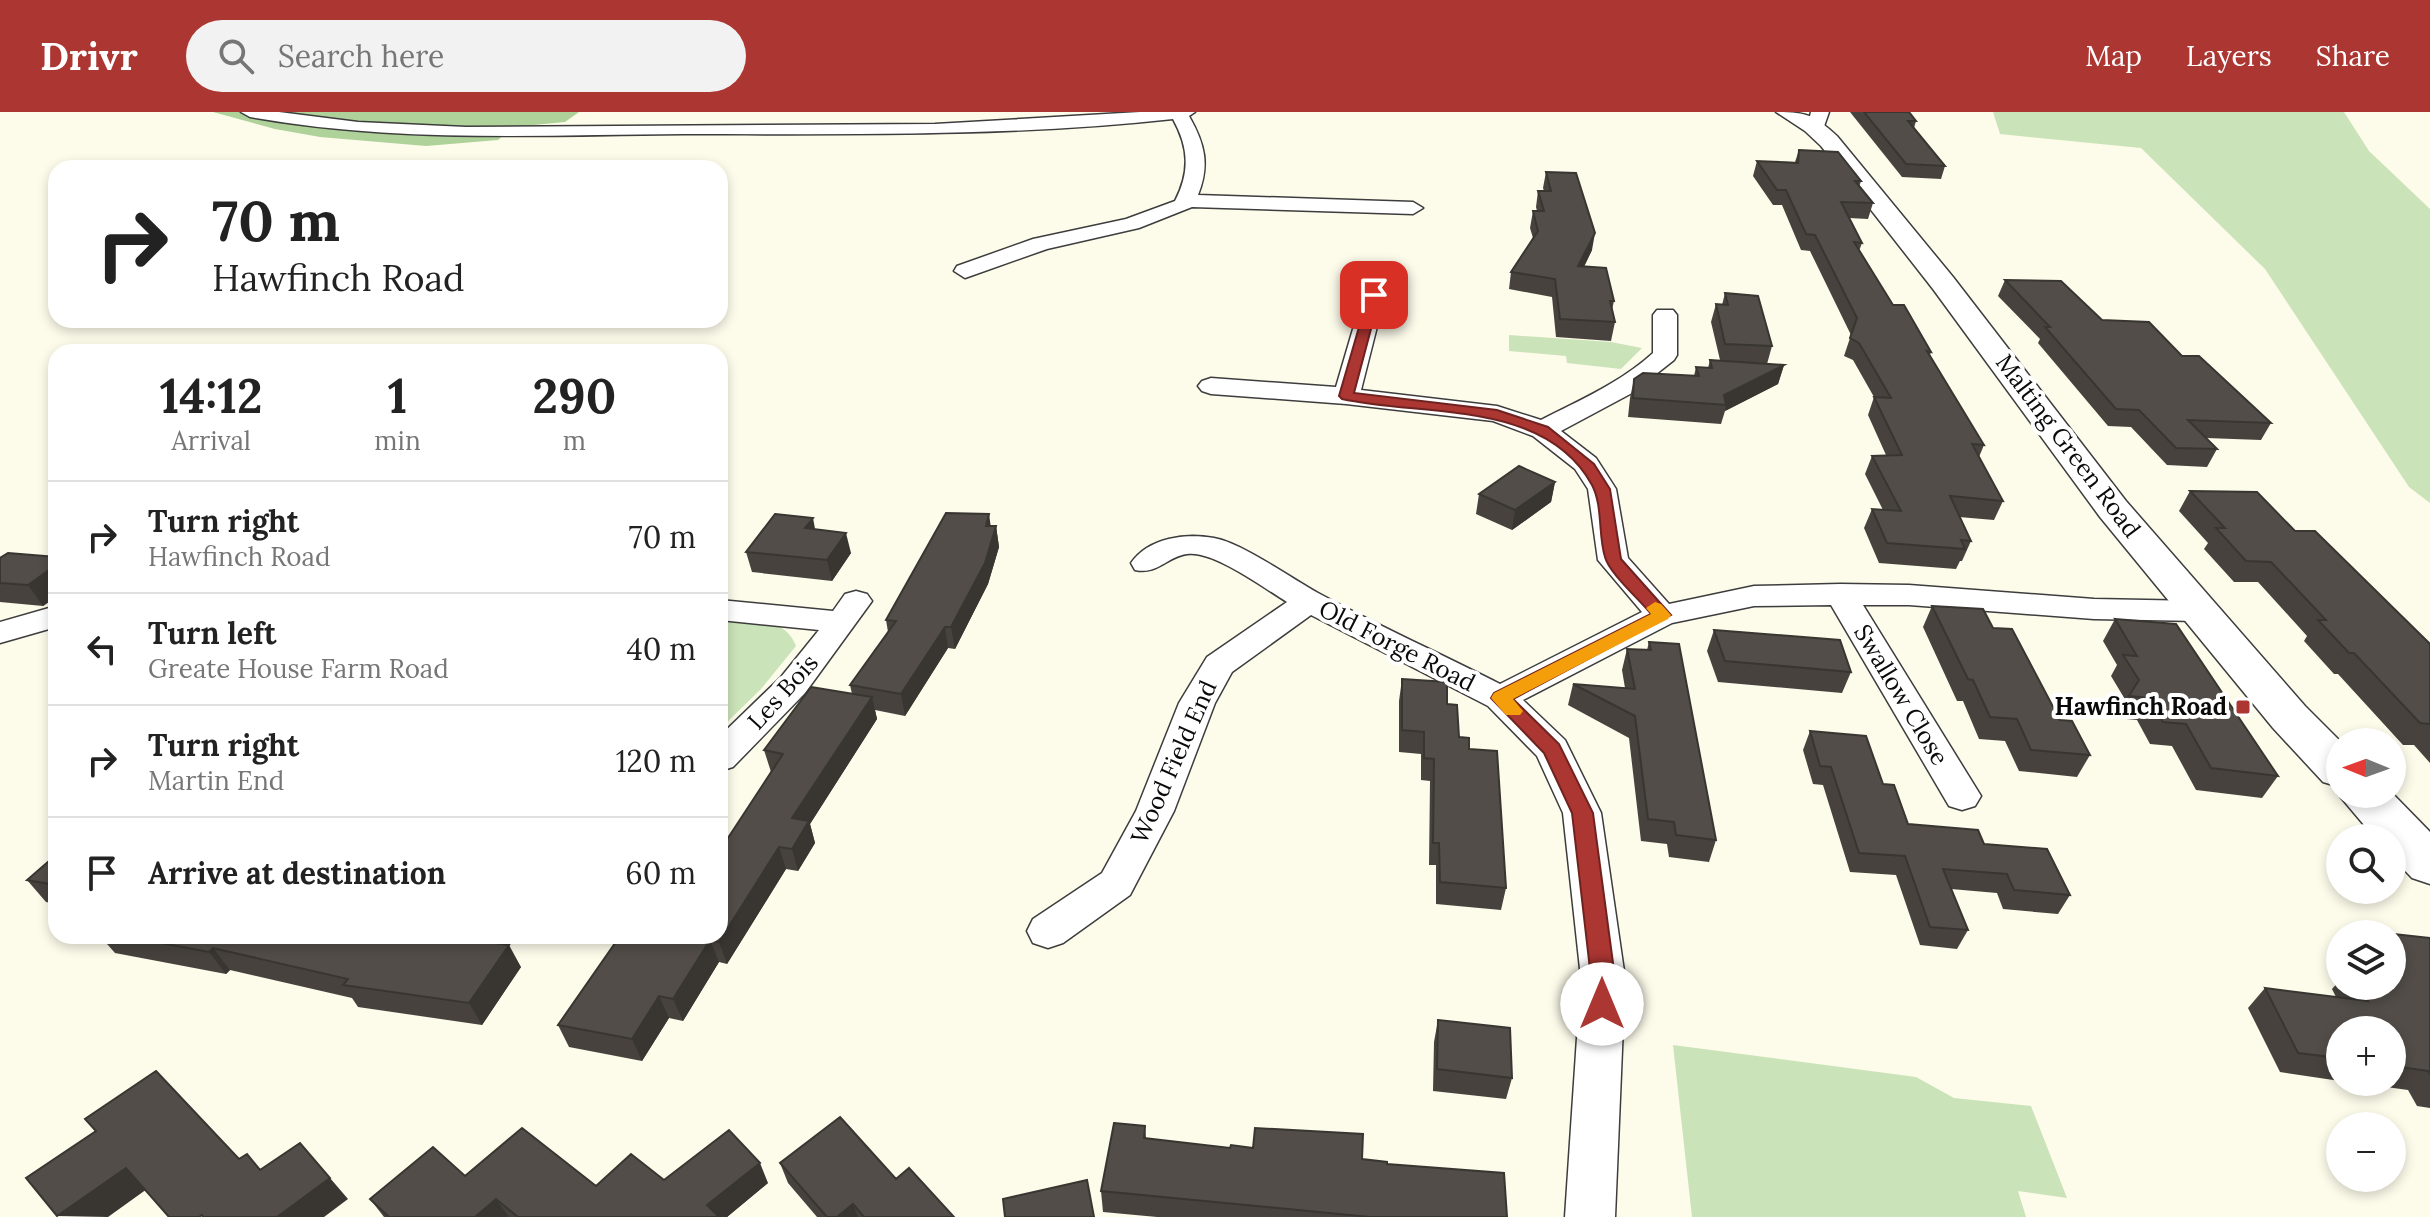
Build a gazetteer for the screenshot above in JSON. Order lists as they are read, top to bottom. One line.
{"streets":{"street":["Malting Green Road","Old Forge Road","Les Bois","Swallow Close","Wood Field End"]},"crossings":[["Old Forge Road","Wood Field End"]],"places":{"transit":["Hawfinch Road"]},"north":"left","page":{"header":"Drivr","search":"Search here","nav":["Map","Layers","Share"],"turn":["70 m","Hawfinch Road"],"eta":["14:12","Arrival","1","min","290","m"],"list":[{"name":"Turn right","note":"Hawfinch Road","value":"70 m"},{"name":"Turn left","note":"Greate House Farm Road","value":"40 m"},{"name":"Turn right","note":"Martin End","value":"120 m"},{"name":"Arrive at destination","value":"60 m"}],"map_buttons":["+","−"]}}
